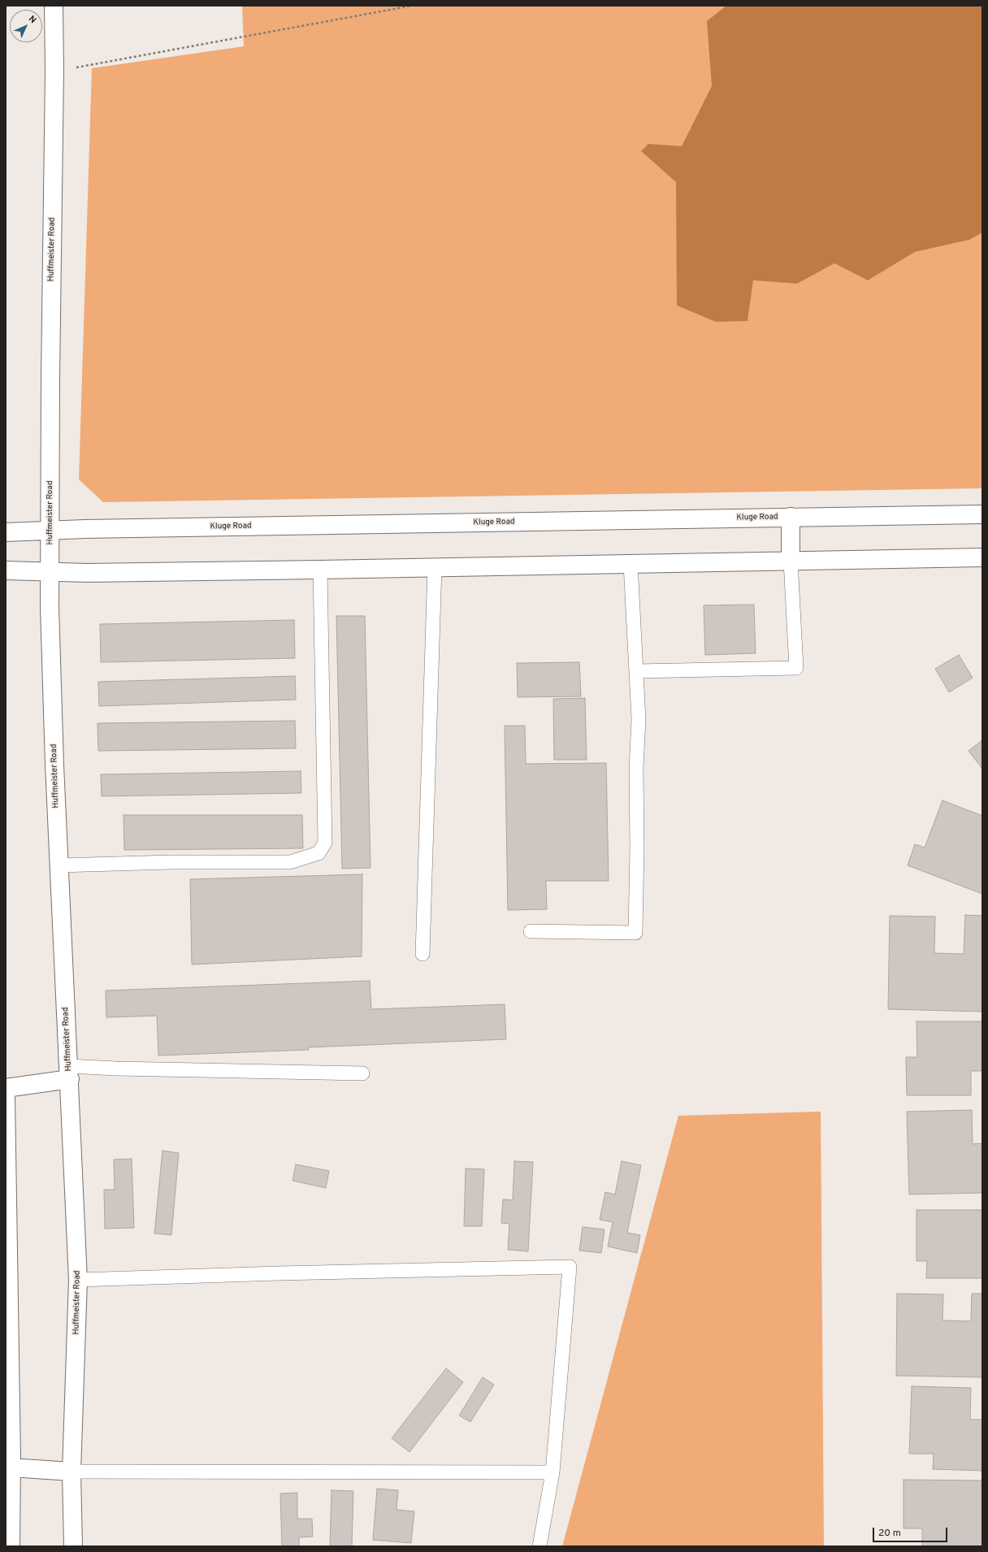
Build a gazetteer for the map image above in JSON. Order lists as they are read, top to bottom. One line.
{"streets":{"main road":["Huffmeister Road","Kluge Road"]},"crossings":[["Huffmeister Road","Kluge Road"]],"scale_bar":"20 m","north":"top right"}
